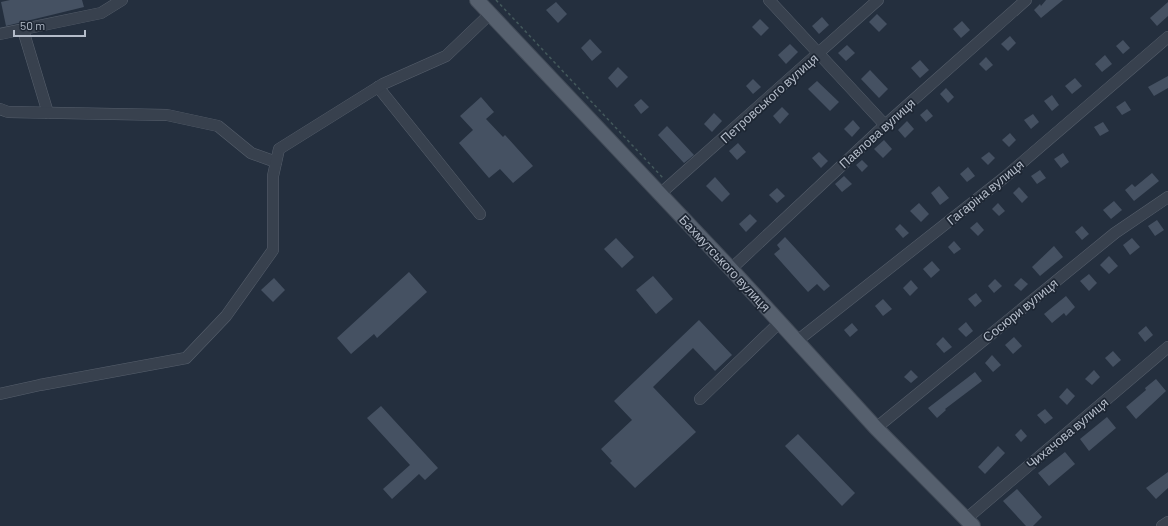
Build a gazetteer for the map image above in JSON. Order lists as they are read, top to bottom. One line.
{"streets":{"main road":["Бахмутського вулиця"],"street":["Петровського вулиця","Павлова вулиця","Гагаріна вулиця","Сосюри вулиця","Чихачова вулиця"]},"crossings":[["Петровського вулиця","Бахмутського вулиця"],["Павлова вулиця","Бахмутського вулиця"],["Гагаріна вулиця","Бахмутського вулиця"],["Бахмутського вулиця","Сосюри вулиця"],["Бахмутського вулиця","Чихачова вулиця"]],"scale_bar":"50 m"}
